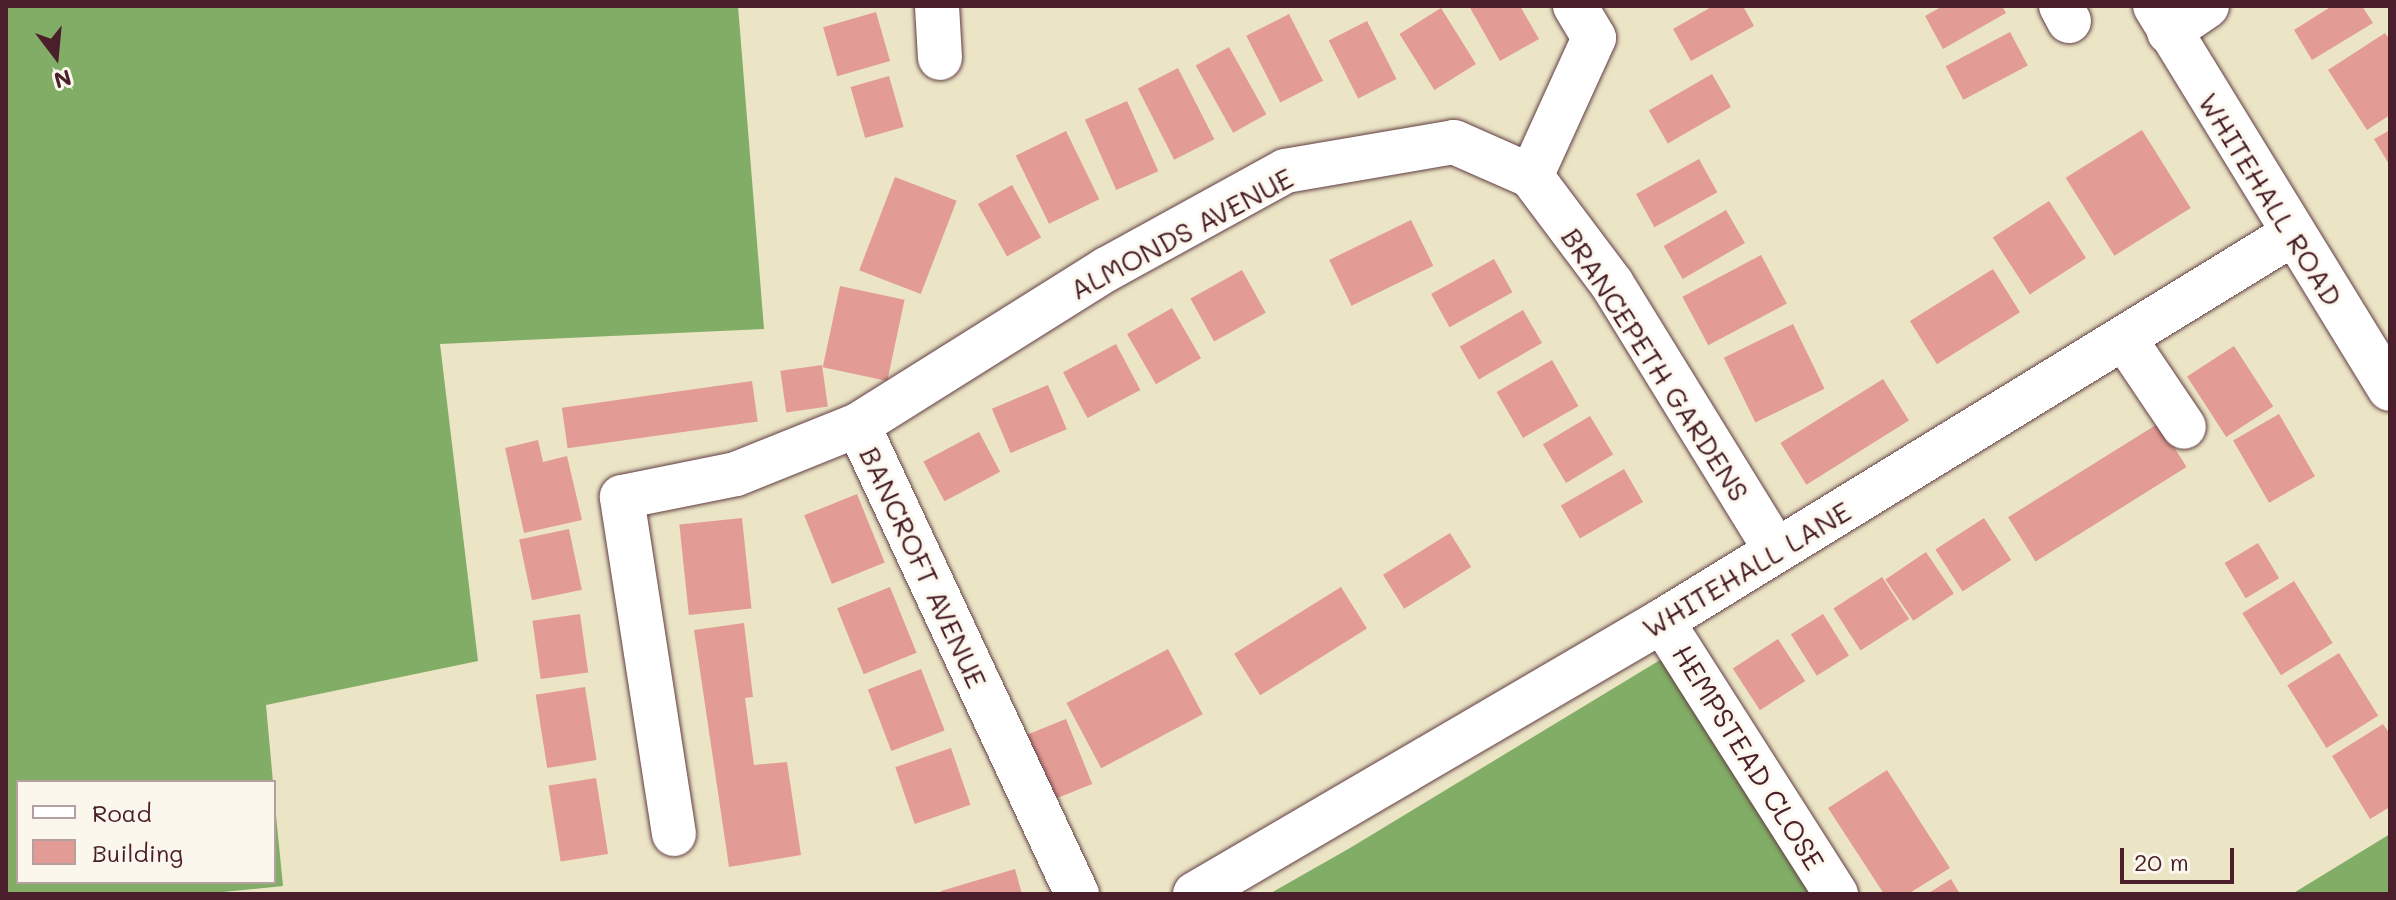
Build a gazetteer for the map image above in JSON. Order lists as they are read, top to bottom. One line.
{"streets":{"street":["WHITEHALL ROAD","ALMONDS AVENUE","BRANCEPETH GARDENS","BANCROFT AVENUE","WHITEHALL LANE","HEMPSTEAD CLOSE"]},"crossings":[["WHITEHALL ROAD","WHITEHALL LANE"],["ALMONDS AVENUE","BRANCEPETH GARDENS"],["ALMONDS AVENUE","BANCROFT AVENUE"],["BRANCEPETH GARDENS","WHITEHALL LANE"],["WHITEHALL LANE","HEMPSTEAD CLOSE"]],"legend":["Road","Building"],"scale_bar":"20 m","north":"bottom"}
